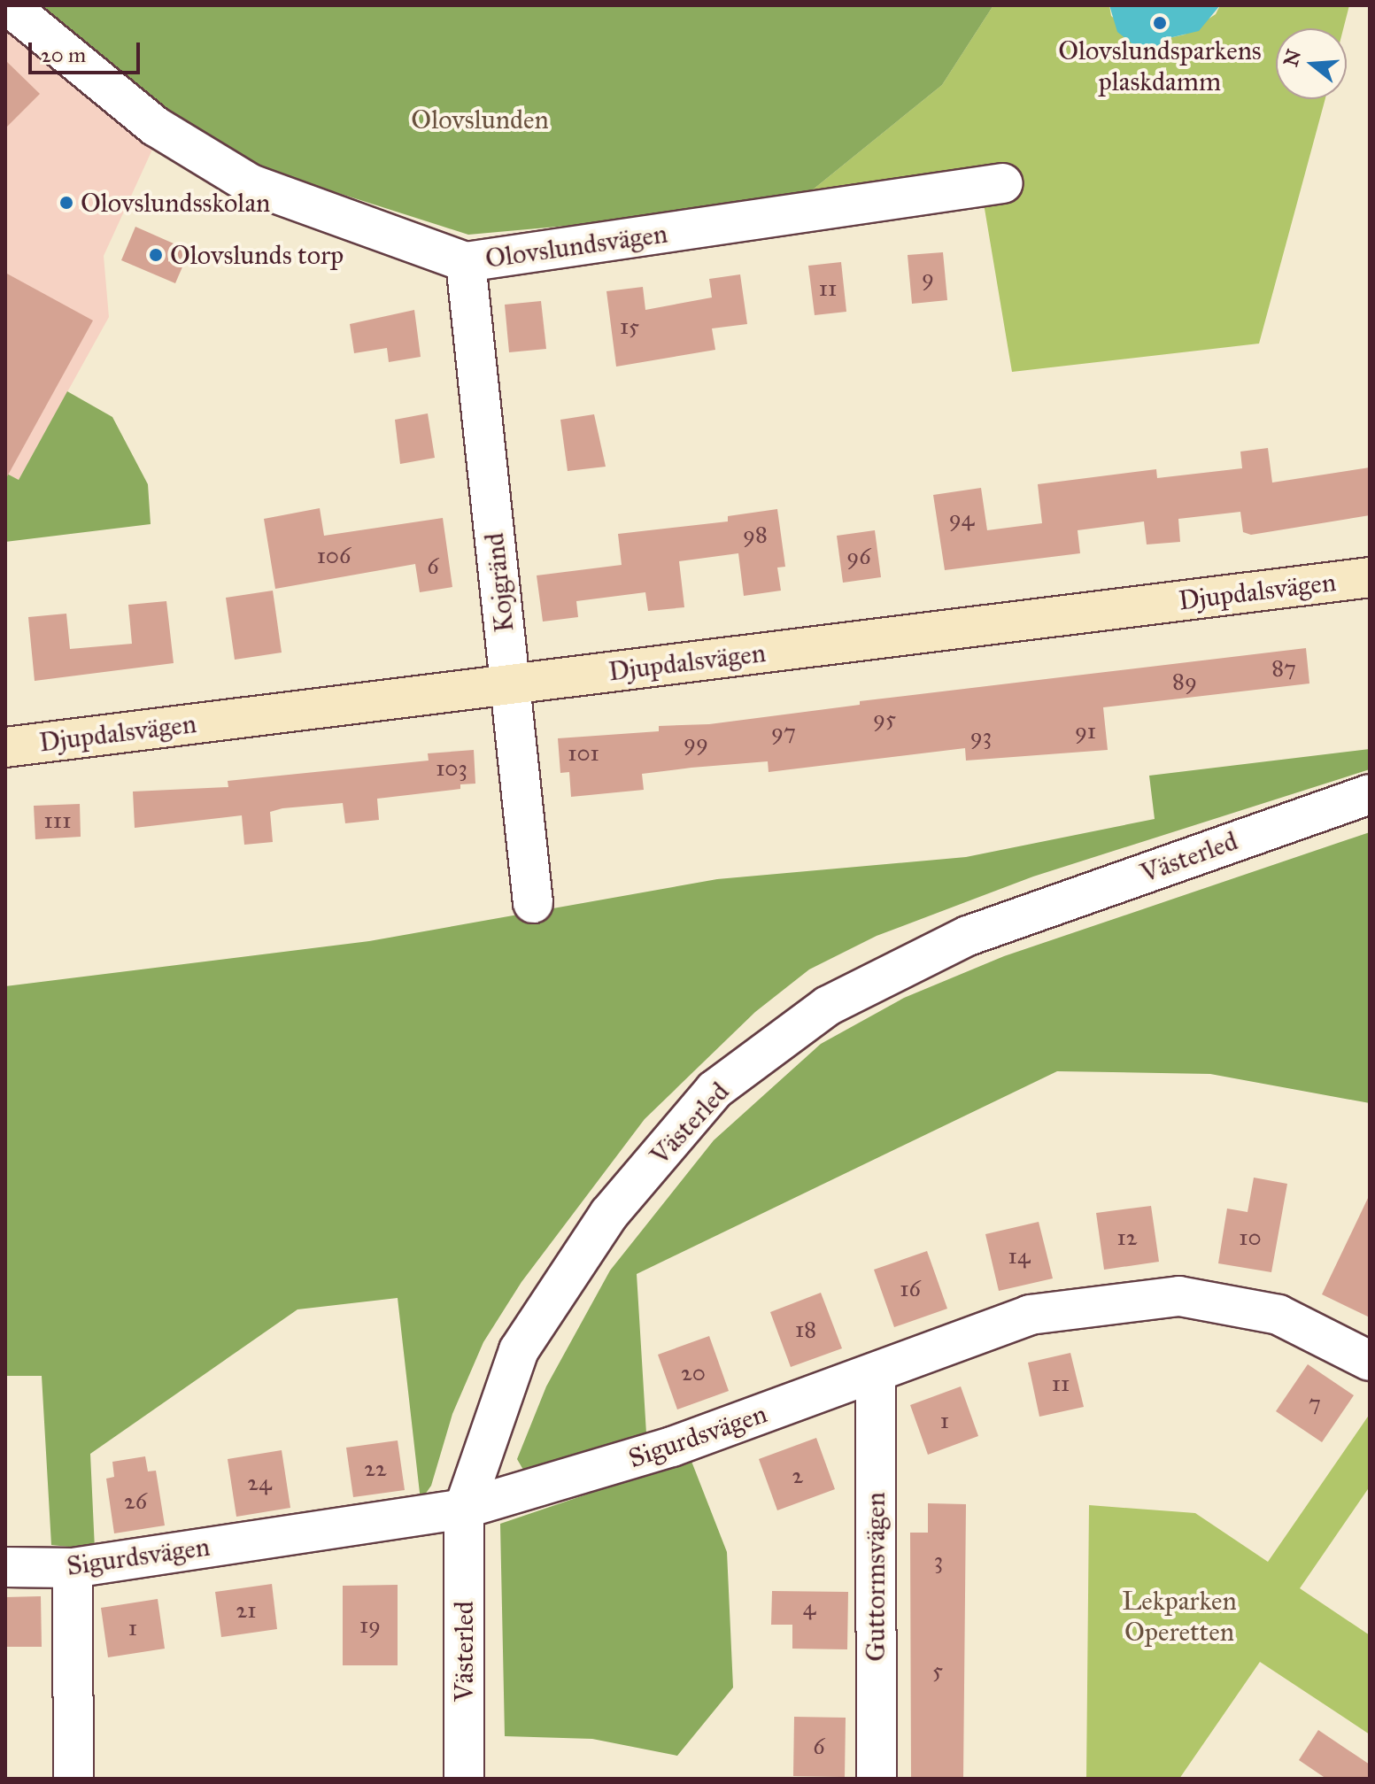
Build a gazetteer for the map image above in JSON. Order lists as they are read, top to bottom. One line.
{"streets":{"street":["Olovslundsvägen","Kojgränd","Djupdalsvägen","Västerled","Sigurdsvägen","Guttormsvägen"]},"crossings":[["Olovslundsvägen","Kojgränd"],["Kojgränd","Djupdalsvägen"],["Västerled","Sigurdsvägen"],["Sigurdsvägen","Guttormsvägen"]],"parks":["Olovslunden","Lekparken Operetten"],"places":["Olovslundsparkens plaskdamm","Olovslundsskolan","Olovslunds torp"],"house_numbers":["9","11","15","94","98","106","96","6","87","89","95","91","97","93","99","101","103","111","12","10","14","16","18","20","11","7","1","22","2","24","26","3","4","21","19","1","5","6"],"scale_bar":"20 m","north":"left"}
